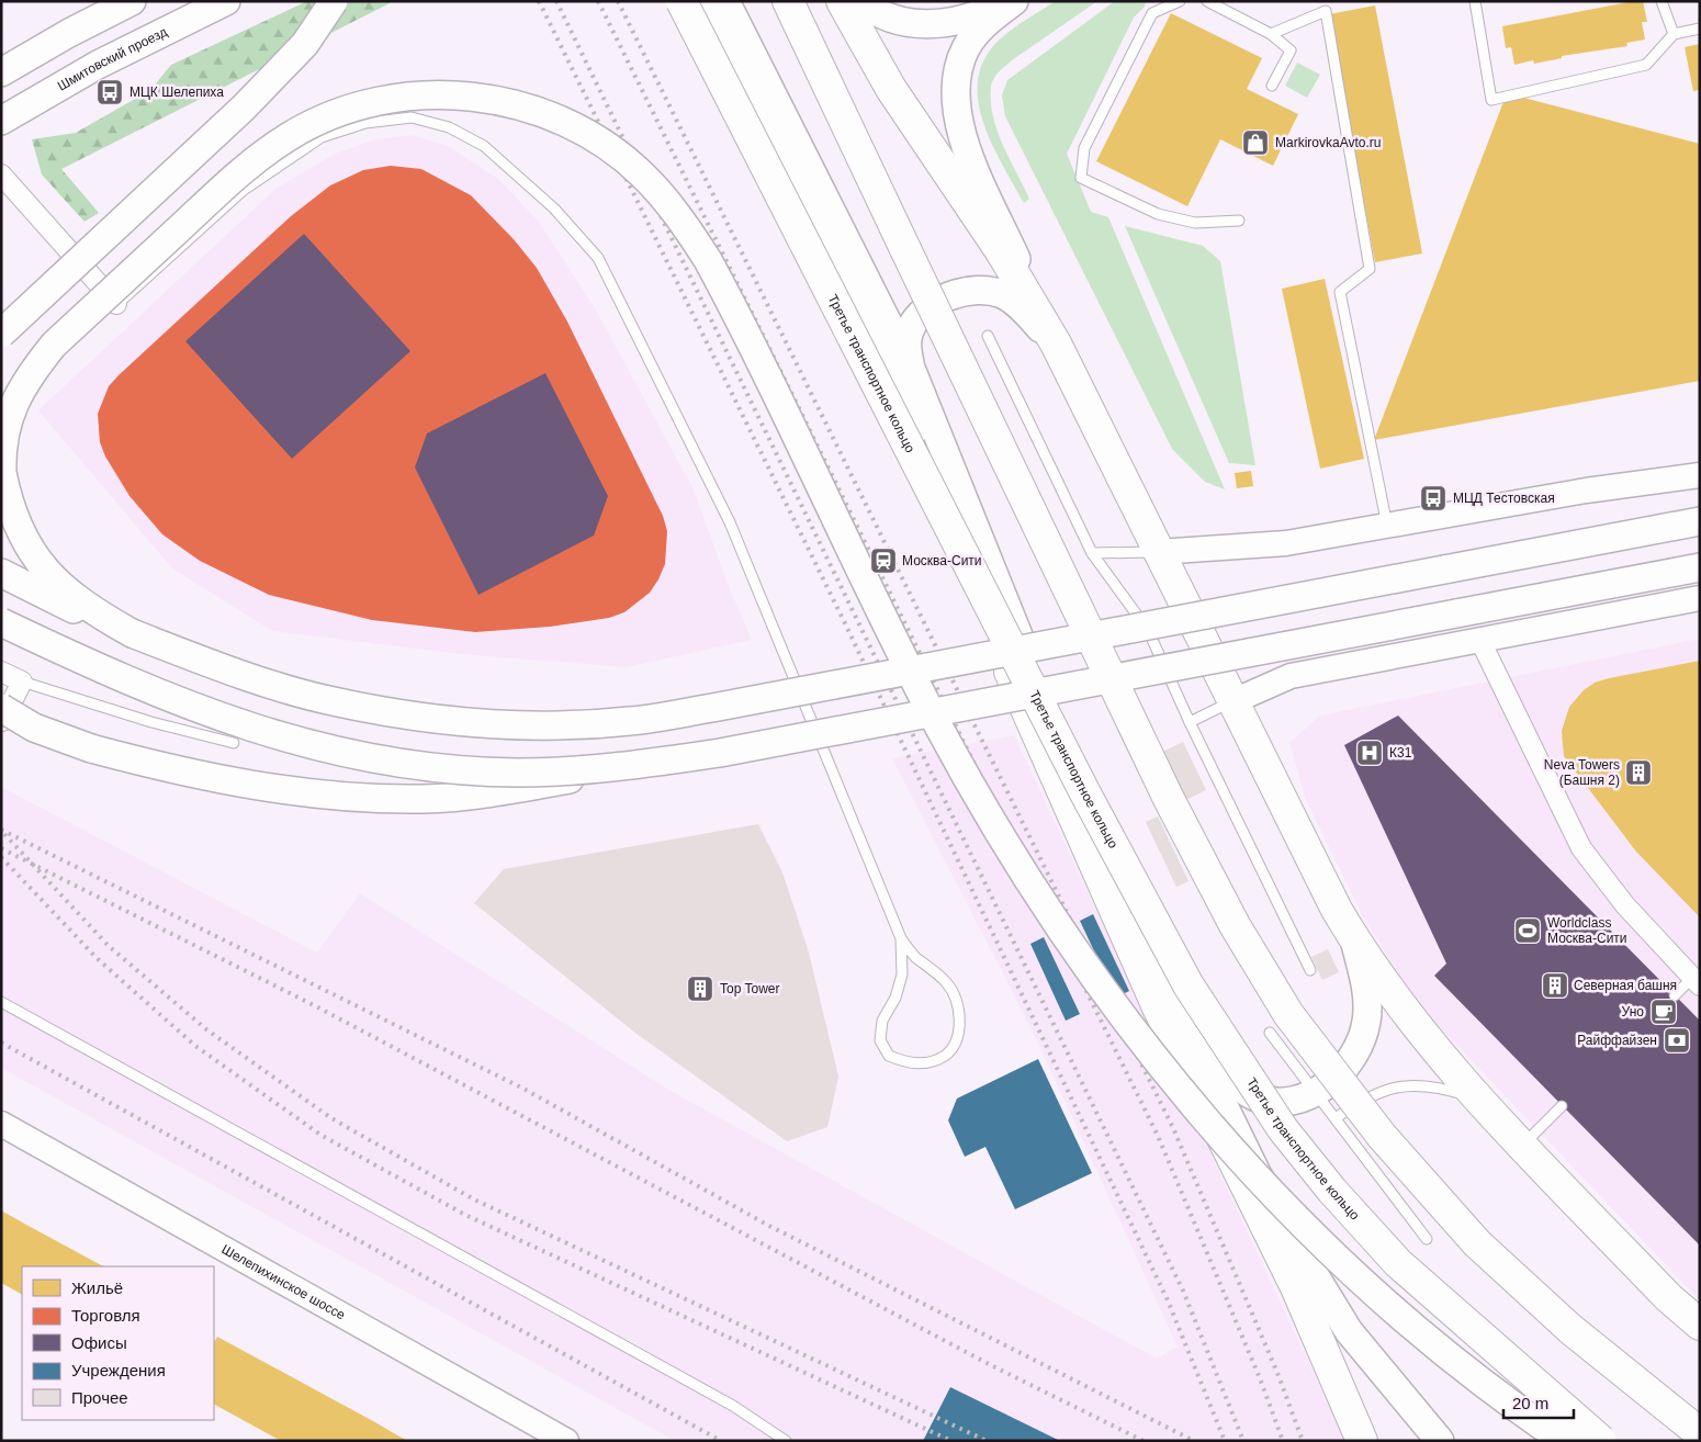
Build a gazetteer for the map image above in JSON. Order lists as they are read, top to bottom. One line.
{"streets":{"main road":["Шмитовский проезд","Третье транспортное кольцо"],"street":["Шелепихинское шоссе"]},"places":{"bus stop":["МЦК Шелепиха","МЦД Тестовская"],"shop":["MarkirovkaAvto.ru"],"station":["Москва-Сити"],"hospital":["К31"],"building":["Neva Towers (Башня 2)","Северная башня","Top Tower"],"sports":["Worldclass Москва-Сити"],"cafe":["Уно"],"bank":["Райффайзен"]},"legend":["Жильё","Торговля","Офисы","Учреждения","Прочее"],"scale_bar":"20 m"}
